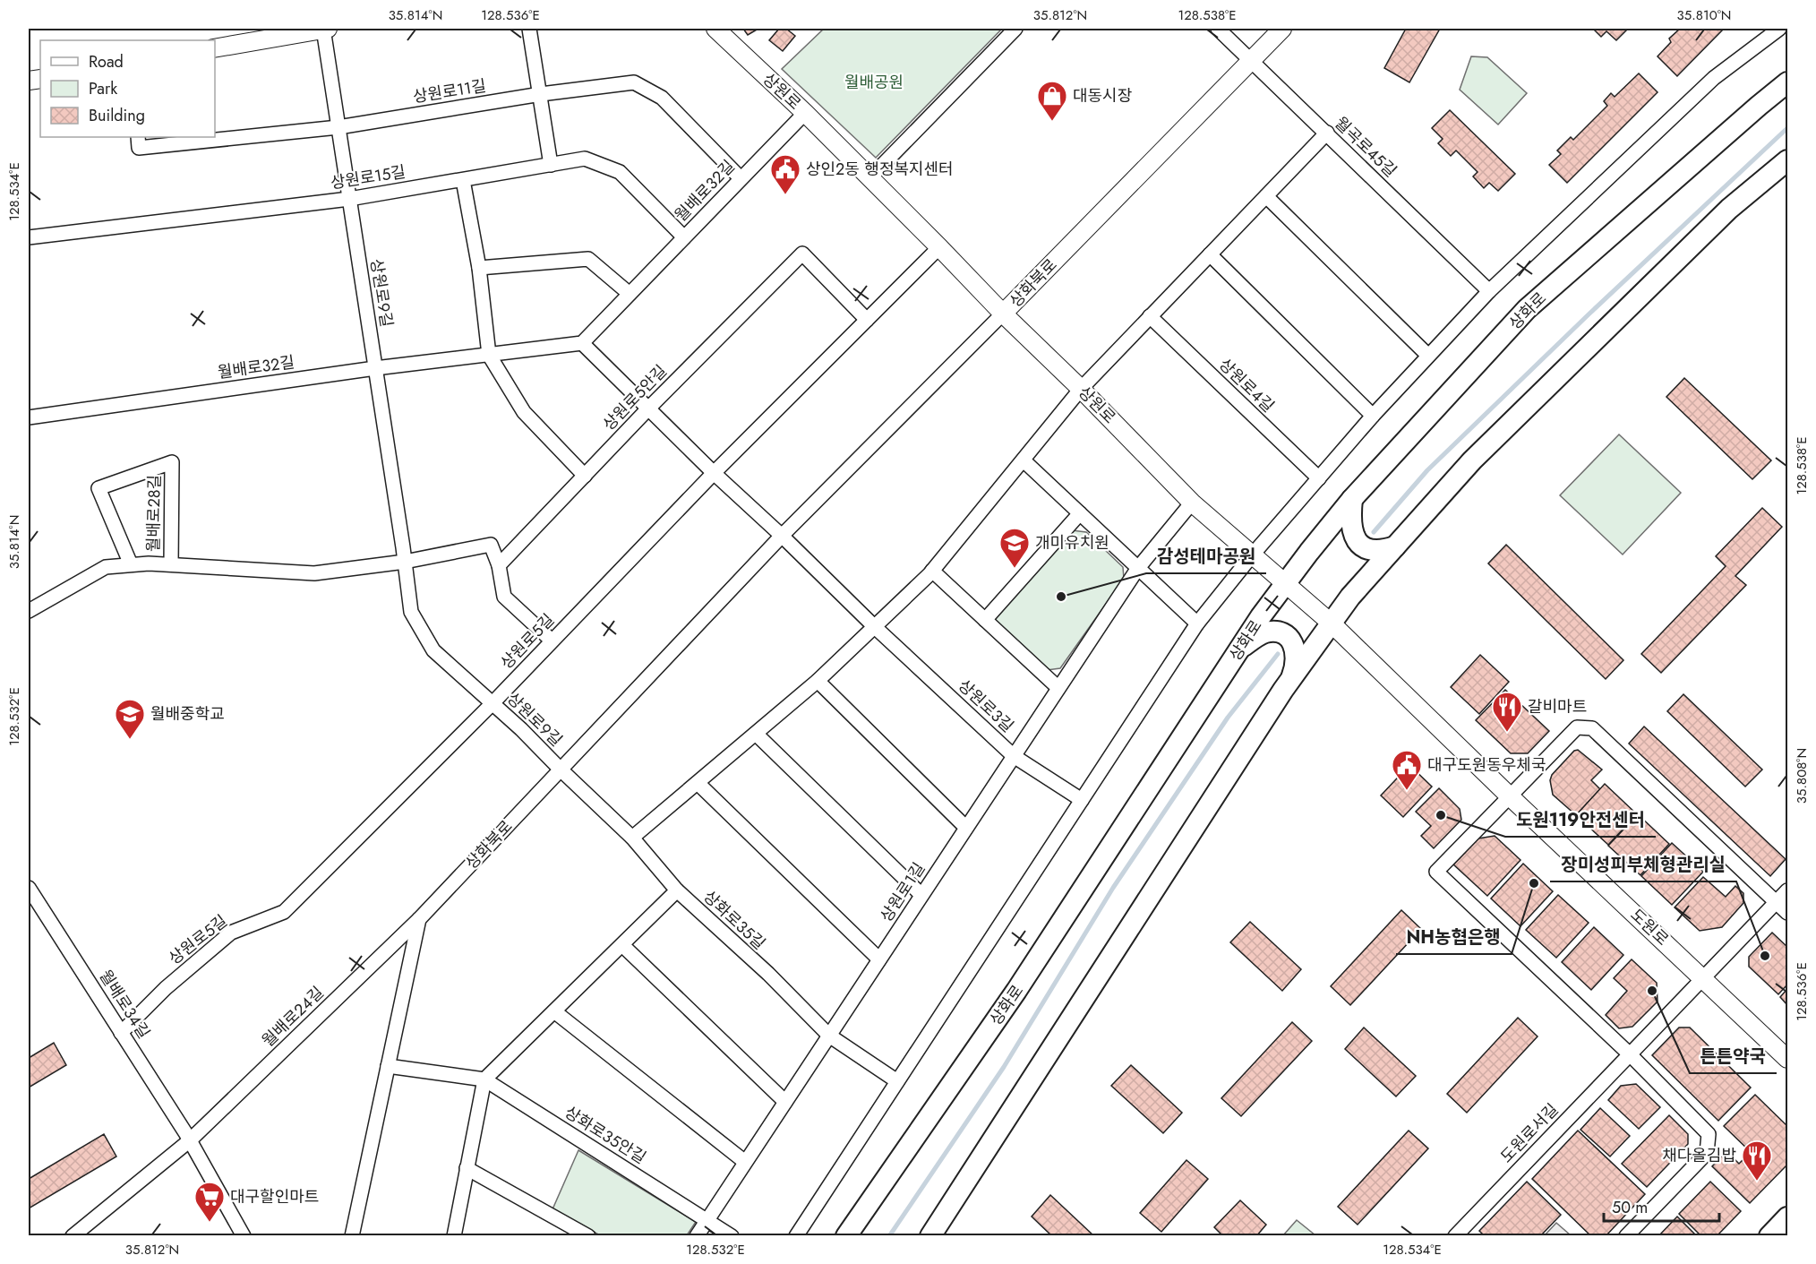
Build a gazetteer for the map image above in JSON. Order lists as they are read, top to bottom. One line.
{"streets":{"main road":["상화로"],"street":["상원로11길","상원로","월곡로45길","상원로15길","월배로32길","상화북로","상원로9길","상원로4길","상원로5안길","월배로28길","상원로5길","상원로3길","상원로1길","상화로35길","도원로","월배로34길","월배로24길","도원로서길","상화로35안길"]},"crossings":[["상원로11길","월배로32길"],["상원로11길","상원로9길"],["상원로","월배로32길"],["상원로","상화북로"],["상원로","상화로"],["상원로","상원로5길"],["상원로","상원로1길"],["상원로","도원로"],["월곡로45길","상화북로"],["상원로15길","월배로32길"],["상원로15길","상원로9길"],["월배로32길","상원로9길"],["상화북로","상원로9길"],["상화북로","상화로35길"],["상화북로","월배로24길"],["상원로9길","월배로28길"],["상원로9길","상원로5길"],["상원로9길","상화로35길"],["상원로5안길","상원로5길"],["상원로5길","월배로34길"],["상원로3길","상원로1길"],["상원로1길","상화로35길"],["상원로1길","상화로35안길"],["도원로","도원로서길"],["월배로34길","월배로24길"]],"parks":["월배공원"],"places":{"shop":["대동시장"],"public building":["상인2동 행정복지센터","대구도원동우체국"],"school or university":["개미유치원","월배중학교"],"other":["감성테마공원","도원119안전센터","NH농협은행","장미성피부체형관리실","튼튼약국"],"restaurant":["갈비마트","채다올김밥"],"supermarket":["대구할인마트"]},"legend":["Road","Park","Building"],"scale_bar":"50 m","coordinates":["35.814°N","128.536°E","35.812°N","128.538°E","35.810°N","128.534°E","128.532°E","35.808°N"]}
